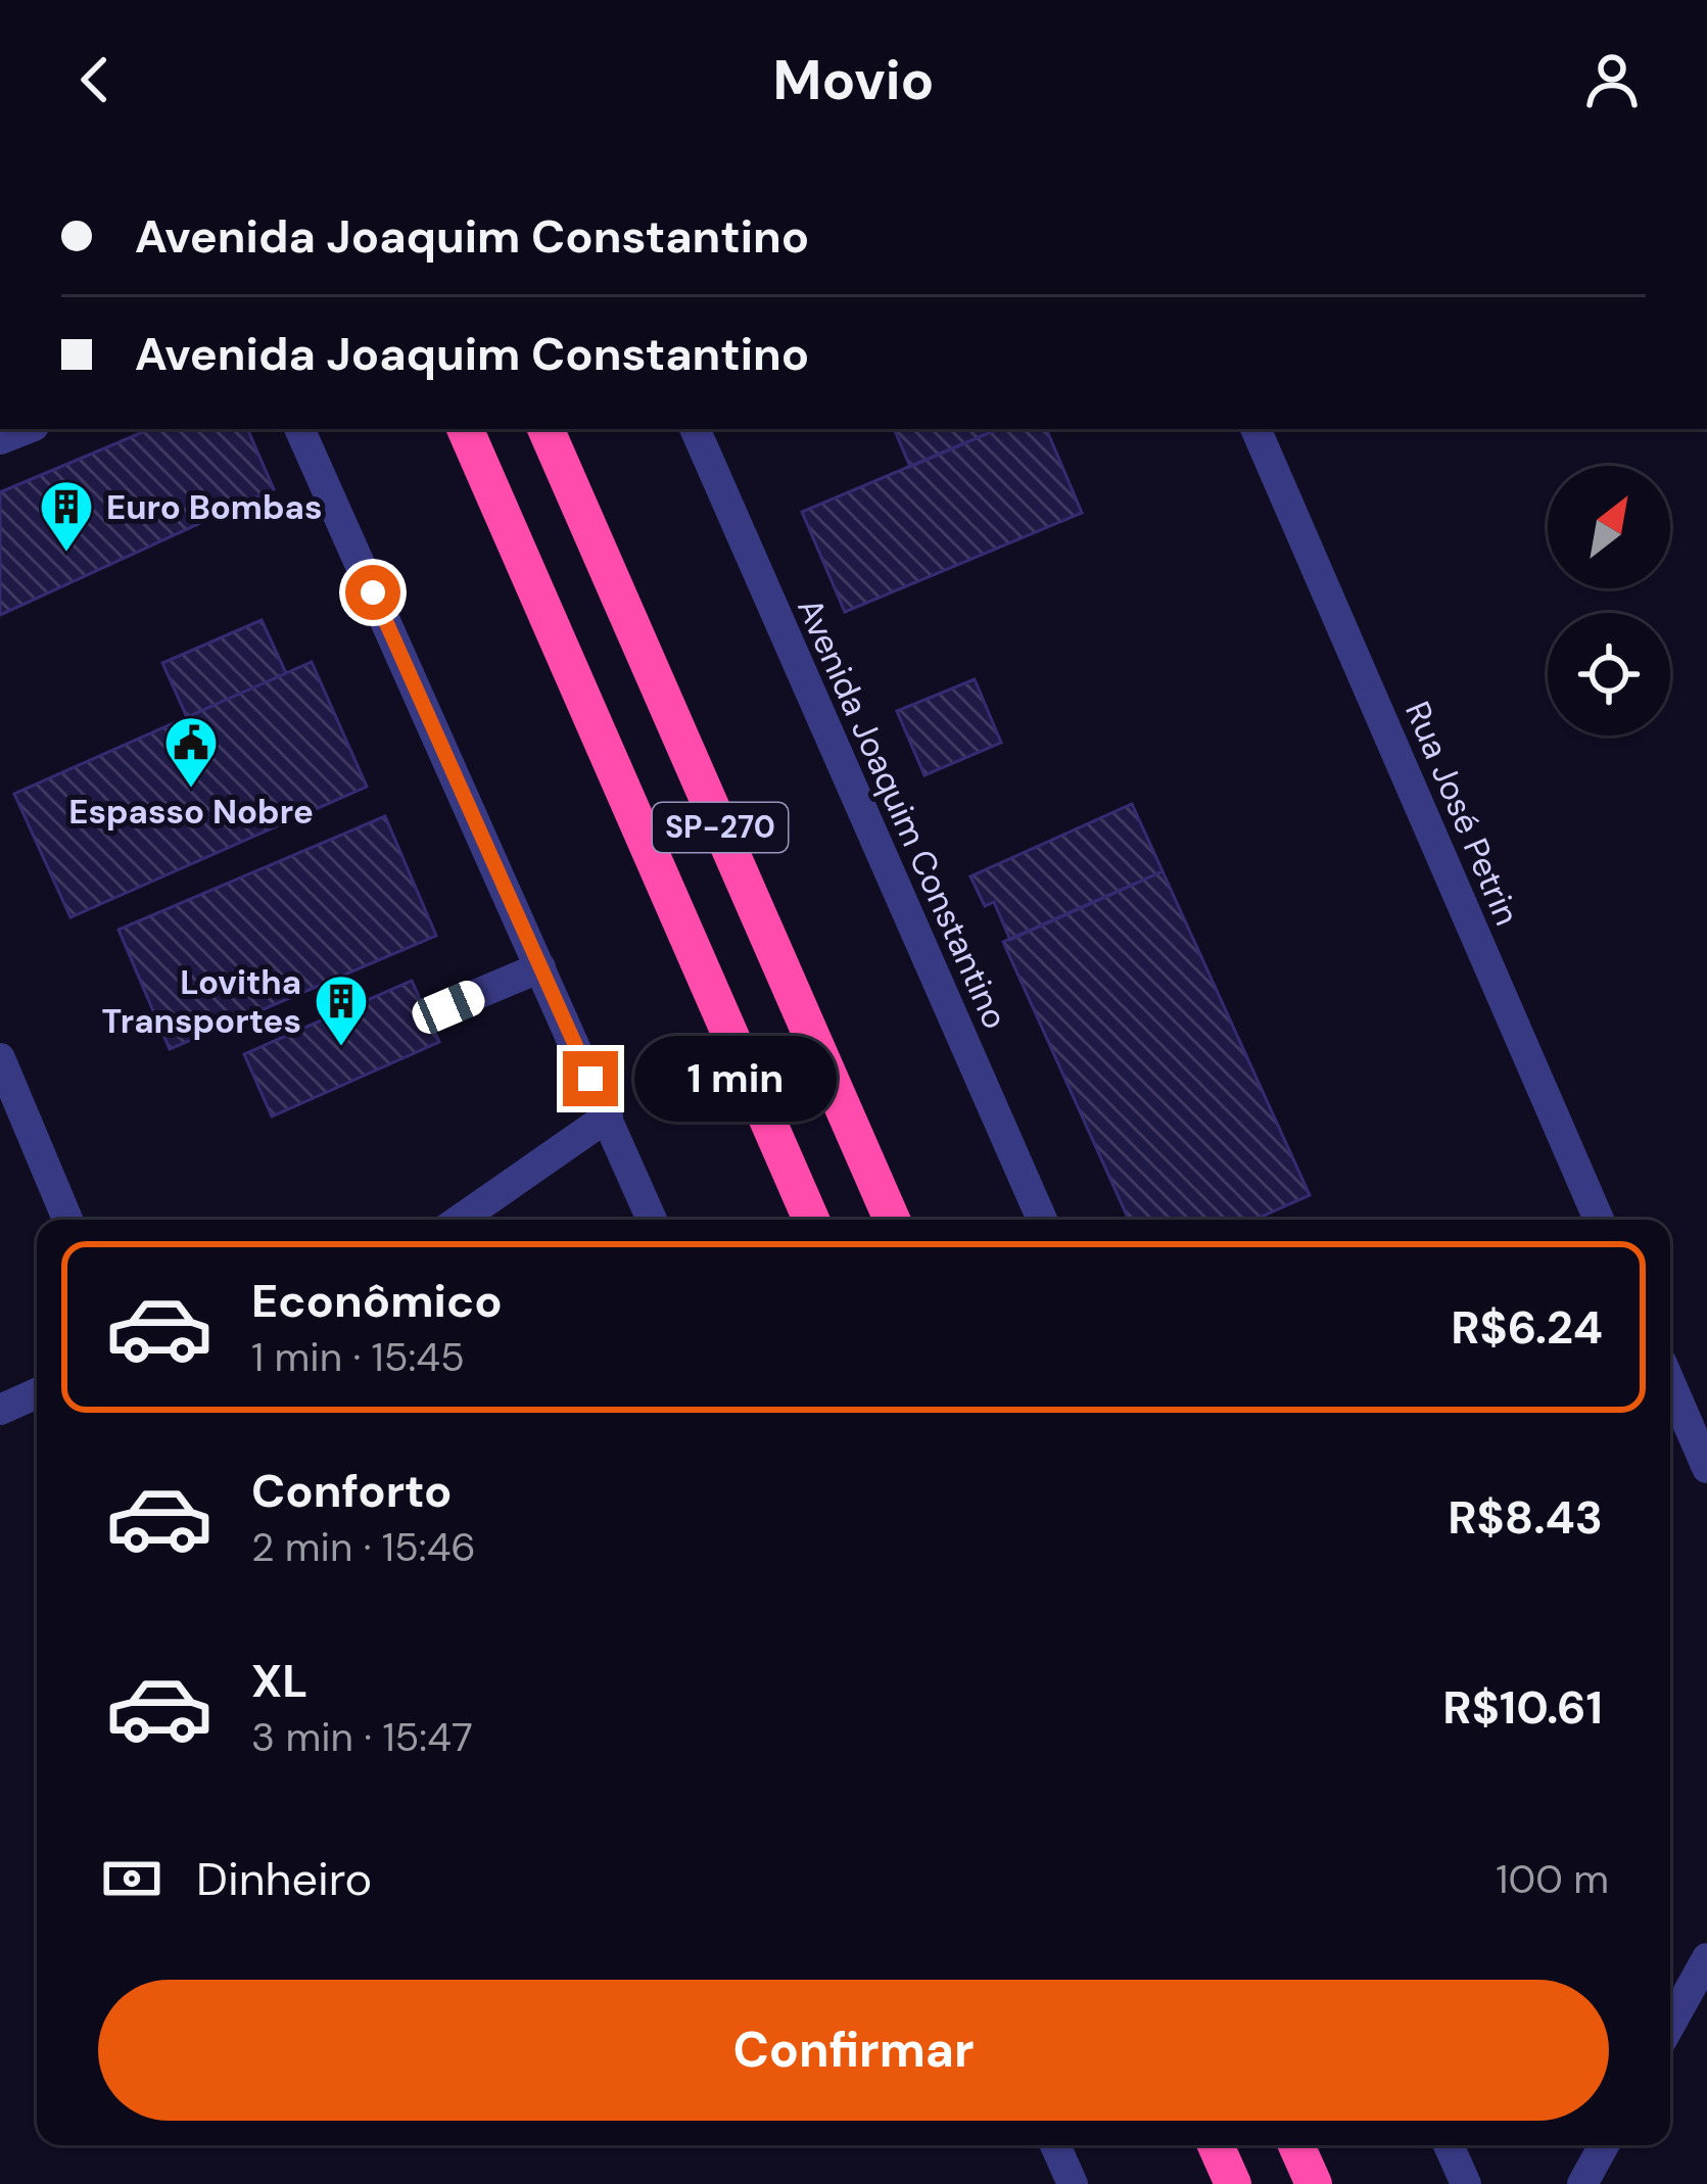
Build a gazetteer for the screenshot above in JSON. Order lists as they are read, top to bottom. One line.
{"streets":{"highway":["SP-270"],"street":["Avenida Joaquim Constantino","Rua José Petrin"]},"places":{"building":["Euro Bombas","Lovitha Transportes"],"public building":["Espasso Nobre"]},"north":"top right","page":{"header":"Movio","banner":["Avenida Joaquim Constantino","Avenida Joaquim Constantino"],"bubble":"1 min","list":[{"name":"Econômico","note":"1 min · 15:45","value":"R$6.24"},{"name":"Conforto","note":"2 min · 15:46","value":"R$8.43"},{"name":"XL","note":"3 min · 15:47","value":"R$10.61"}],"pay":["Dinheiro","100 m"],"buttons":"Confirmar"}}
